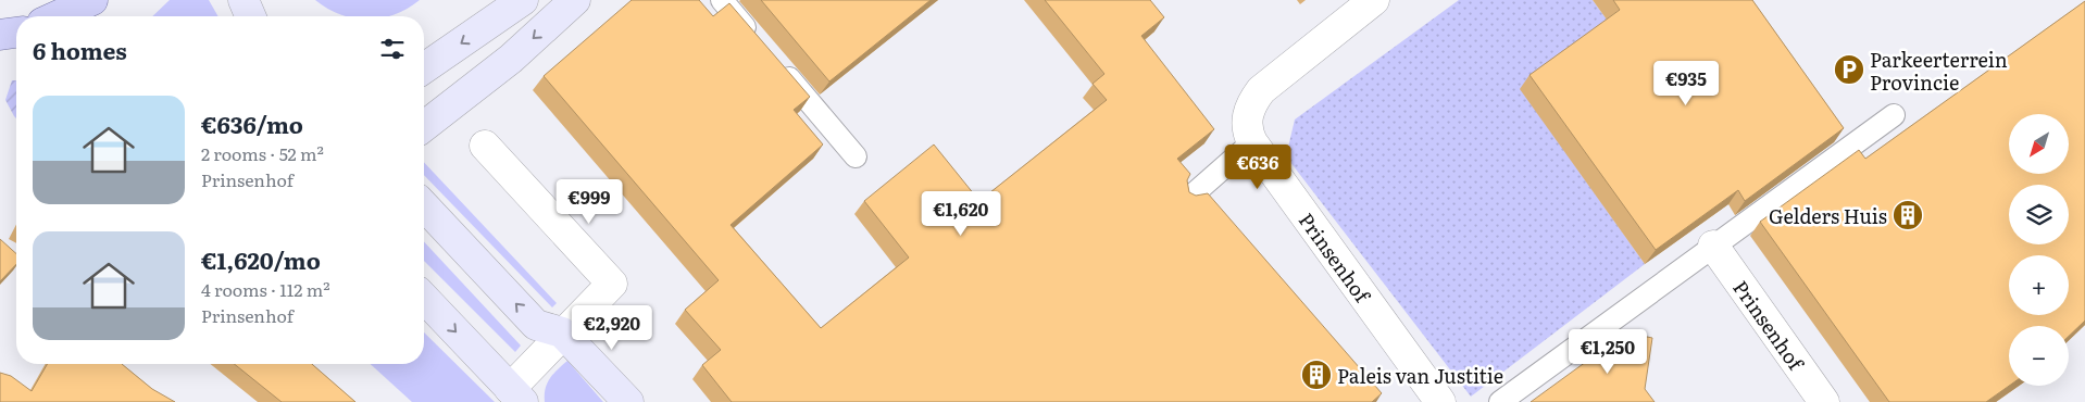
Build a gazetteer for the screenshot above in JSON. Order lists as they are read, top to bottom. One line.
{"streets":{"street":["Prinsenhof"]},"places":{"parking":["Parkeerterrein Provincie"],"building":["Gelders Huis","Paleis van Justitie"]},"north":"bottom left","page":{"heading":"6 homes","price":["€935","€636","€999","€1,620","€2,920","€1,250"],"list":[{"name":"€636/mo","note":"2 rooms · 52 m² · Prinsenhof"},{"name":"€1,620/mo","note":"4 rooms · 112 m² · Prinsenhof"}],"map_buttons":["+","−"]}}
